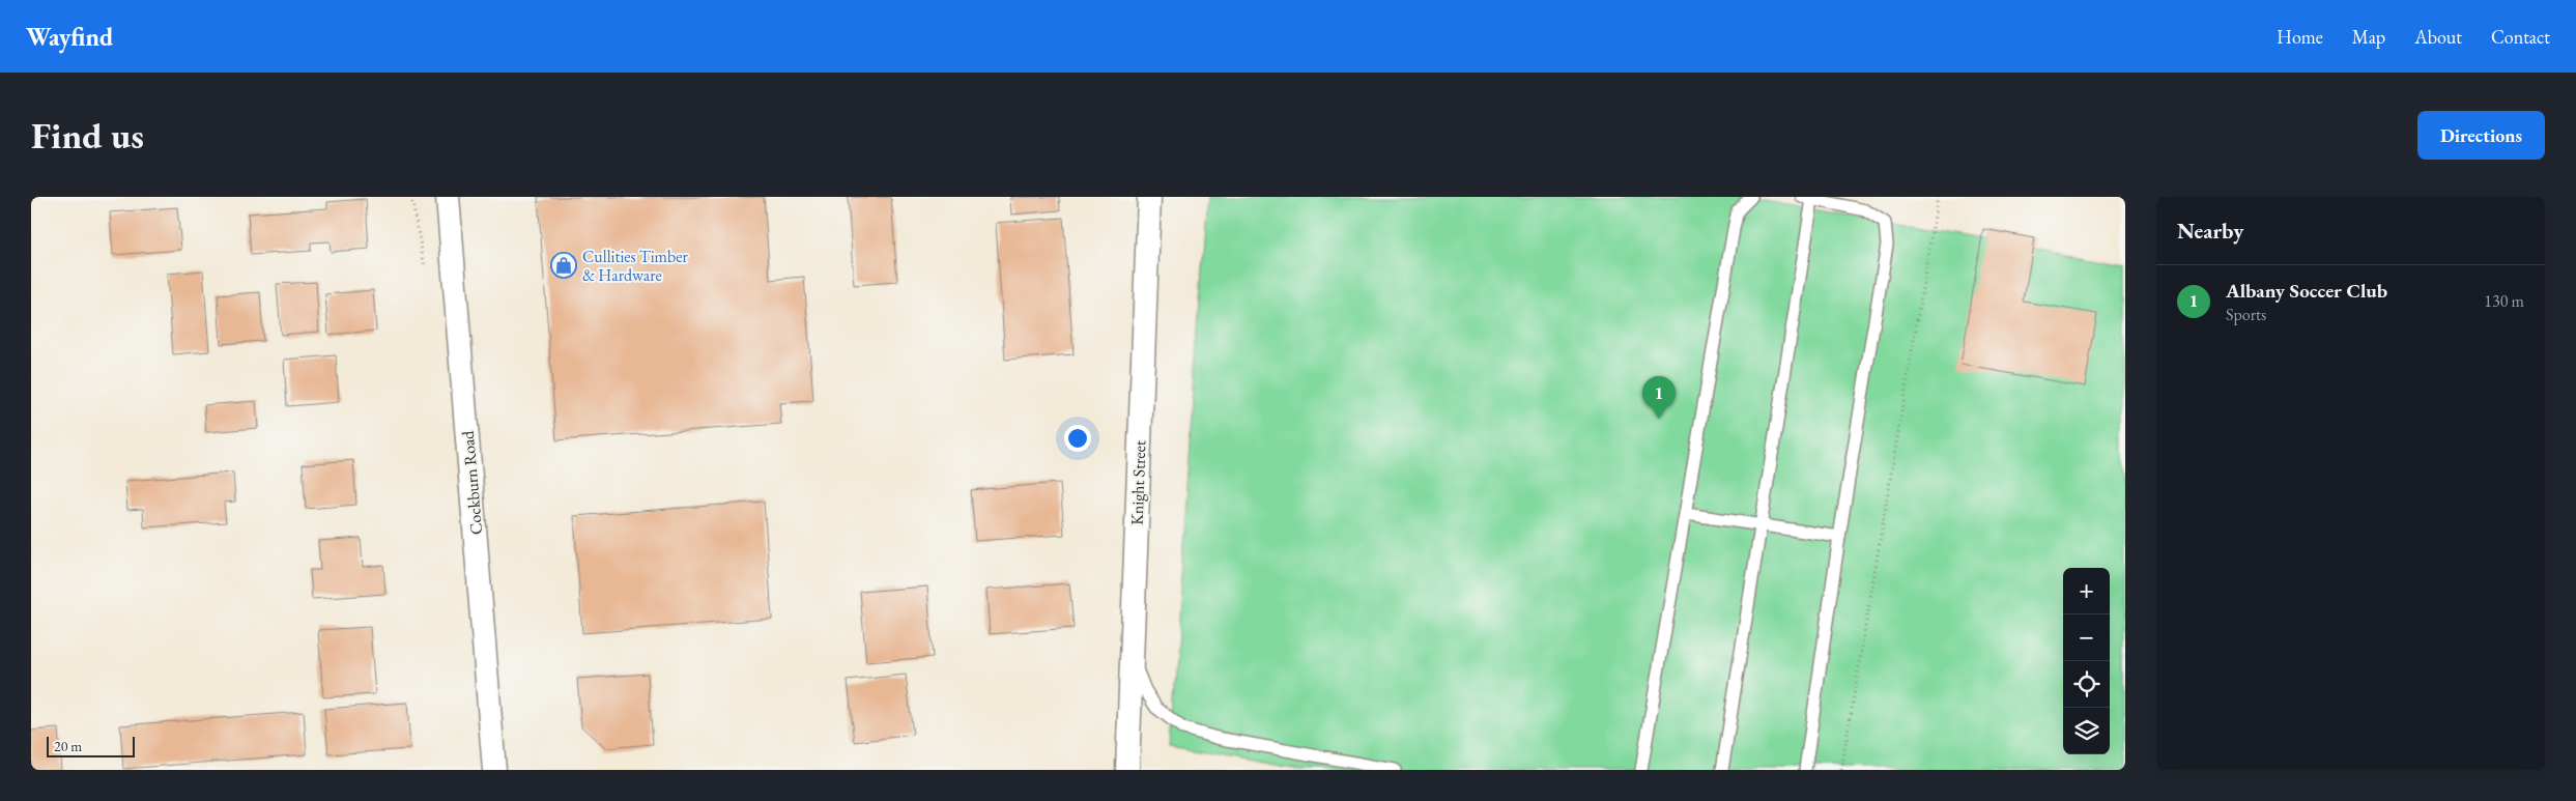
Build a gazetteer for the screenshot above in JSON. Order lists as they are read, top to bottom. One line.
{"streets":{"street":["Cockburn Road","Knight Street"]},"places":{"shop":["Cullities Timber & Hardware"]},"scale_bar":"20 m","page":{"header":"Wayfind","nav":["Home","Map","About","Contact"],"buttons":"Directions","title":"Find us","heading":"Nearby","list":[{"mark":"1","name":"Albany Soccer Club","note":"Sports","value":"130 m"}],"pins":"1","map_buttons":["+","−"],"scale":"20 m"}}
